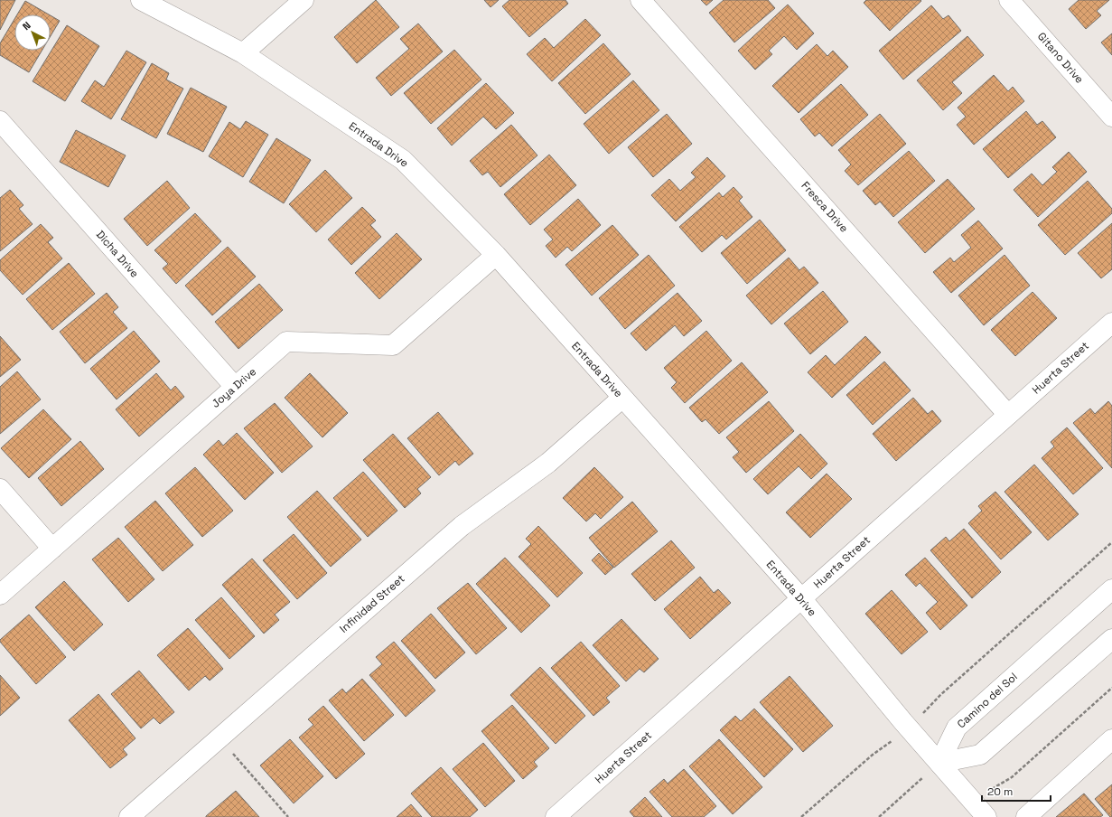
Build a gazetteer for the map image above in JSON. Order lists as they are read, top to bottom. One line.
{"streets":{"street":["Gitano Drive","Entrada Drive","Fresca Drive","Dicha Drive","Huerta Street","Joya Drive","Infinidad Street","Camino del Sol"]},"crossings":[["Entrada Drive","Huerta Street"],["Entrada Drive","Joya Drive"],["Entrada Drive","Infinidad Street"],["Entrada Drive","Camino del Sol"],["Fresca Drive","Huerta Street"],["Dicha Drive","Joya Drive"]],"scale_bar":"20 m","north":"top left"}
